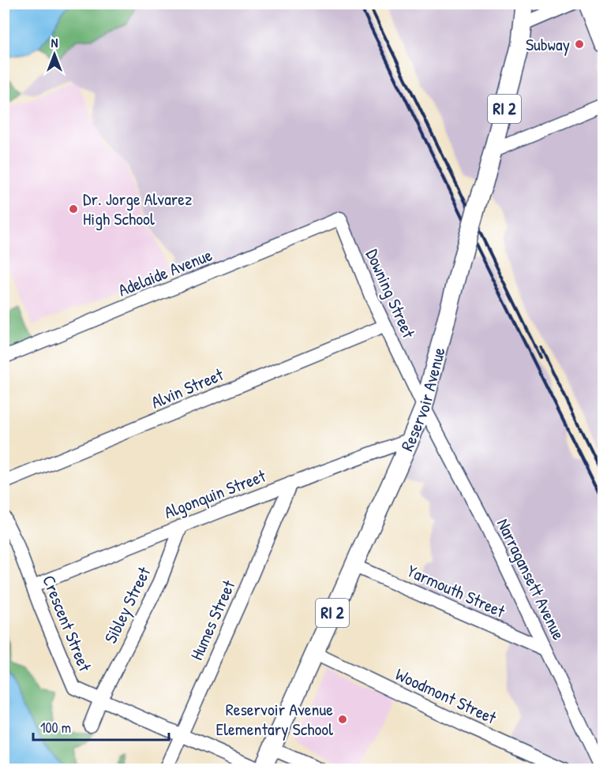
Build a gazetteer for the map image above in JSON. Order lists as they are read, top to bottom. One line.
{"streets":{"main road":["RI 2","Reservoir Avenue"],"street":["Adelaide Avenue","Downing Street","Alvin Street","Algonquin Street","Narragansett Avenue","Yarmouth Street","Sibley Street","Humes Street","Crescent Street","Woodmont Street"]},"crossings":[["Adelaide Avenue","Downing Street"],["Downing Street","Alvin Street"],["Downing Street","Reservoir Avenue"],["Downing Street","Narragansett Avenue"],["Reservoir Avenue","Algonquin Street"],["Reservoir Avenue","Narragansett Avenue"],["Reservoir Avenue","Yarmouth Street"],["Reservoir Avenue","Crescent Street"],["Reservoir Avenue","Woodmont Street"],["Algonquin Street","Sibley Street"],["Algonquin Street","Humes Street"],["Algonquin Street","Crescent Street"],["Narragansett Avenue","Yarmouth Street"],["Sibley Street","Crescent Street"],["Humes Street","Crescent Street"]],"places":["Subway","Dr. Jorge Alvarez High School","Reservoir Avenue Elementary School"],"scale_bar":"100 m","north":"top"}
